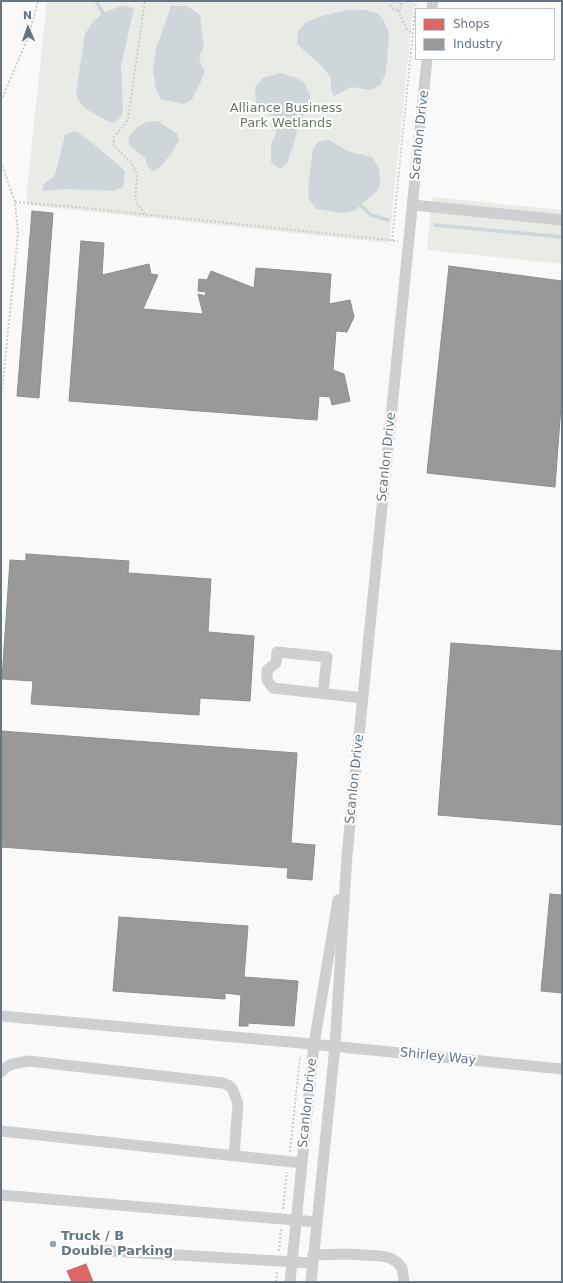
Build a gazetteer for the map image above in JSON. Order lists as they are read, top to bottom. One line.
{"streets":{"street":["Scanlon Drive","Shirley Way"]},"crossings":[["Scanlon Drive","Shirley Way"]],"parks":["Alliance Business Park Wetlands"],"places":["Truck / B Double Parking"],"legend":["Shops","Industry"],"north":"top"}
